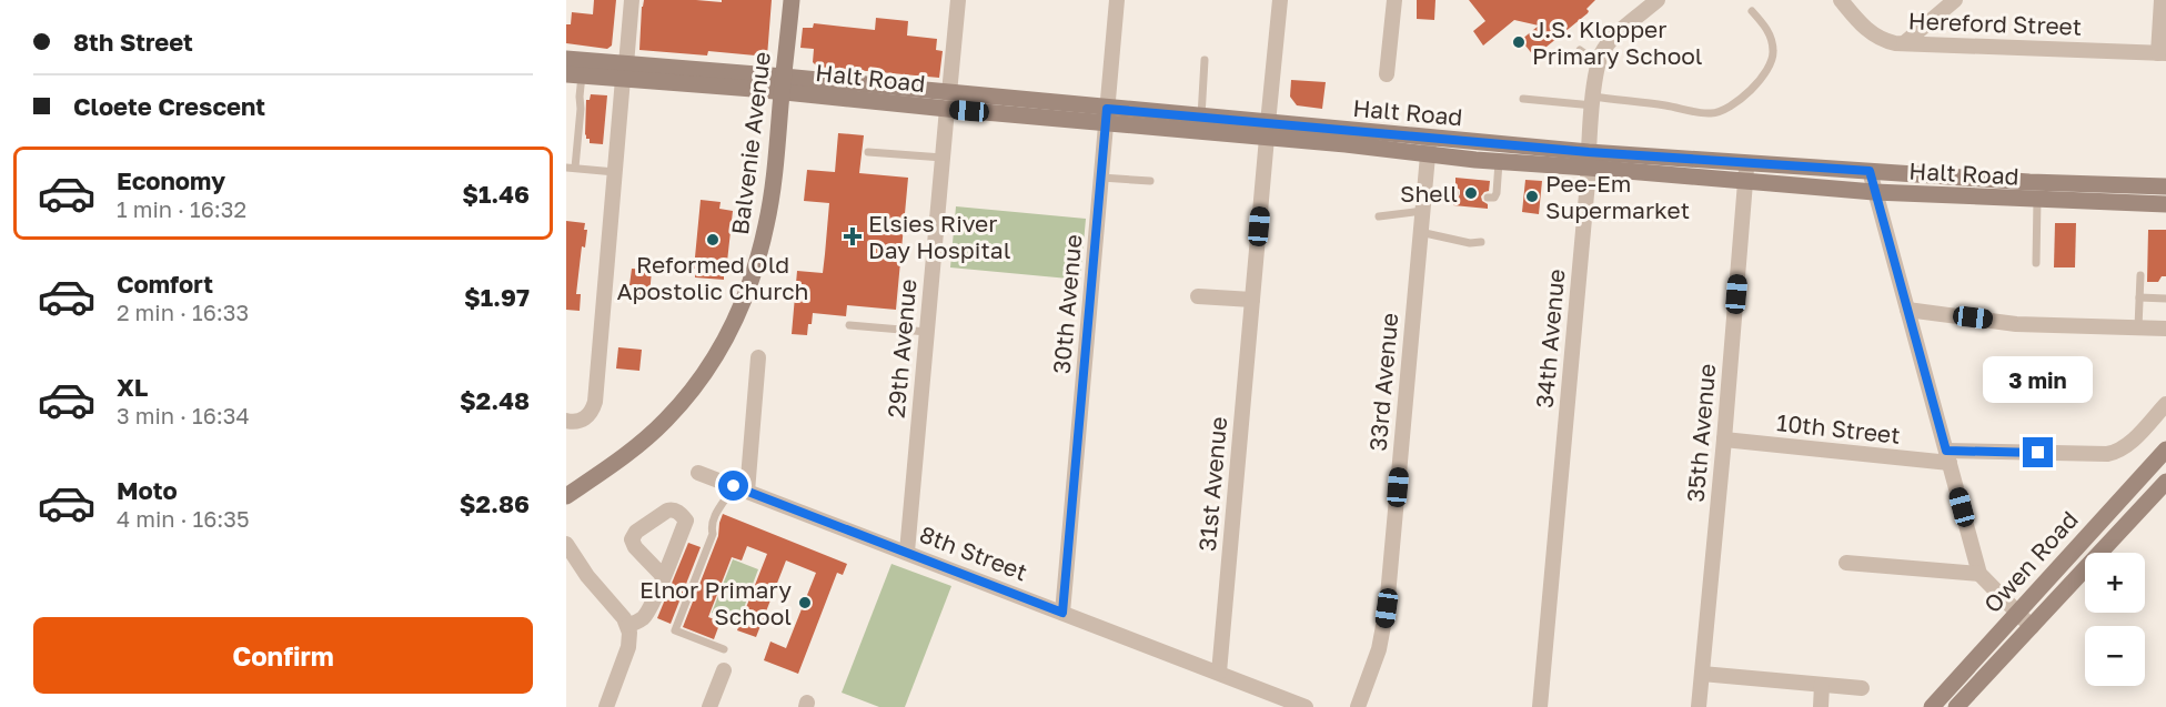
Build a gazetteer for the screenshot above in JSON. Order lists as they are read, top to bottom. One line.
{"streets":{"street":["Hereford Street","Halt Road","Balvenie Avenue","30th Avenue","34th Avenue","29th Avenue","33rd Avenue","10th Street","35th Avenue","31st Avenue","8th Street","Owen Road"]},"crossings":[["Halt Road","Balvenie Avenue"],["Halt Road","30th Avenue"],["Halt Road","34th Avenue"],["Halt Road","29th Avenue"],["Halt Road","33rd Avenue"],["Halt Road","35th Avenue"],["Halt Road","31st Avenue"],["30th Avenue","8th Street"],["29th Avenue","8th Street"],["10th Street","35th Avenue"],["31st Avenue","8th Street"]],"places":{"other":["J.S. Klopper Primary School","Shell","Pee-Em Supermarket","Reformed Old Apostolic Church","Elnor Primary School"],"health":["Elsies River Day Hospital"]},"page":{"banner":["8th Street","Cloete Crescent"],"list":[{"name":"Economy","note":"1 min · 16:32","value":"$1.46"},{"name":"Comfort","note":"2 min · 16:33","value":"$1.97"},{"name":"XL","note":"3 min · 16:34","value":"$2.48"},{"name":"Moto","note":"4 min · 16:35","value":"$2.86"}],"bubble":"3 min","map_buttons":["+","−"],"buttons":"Confirm"}}
